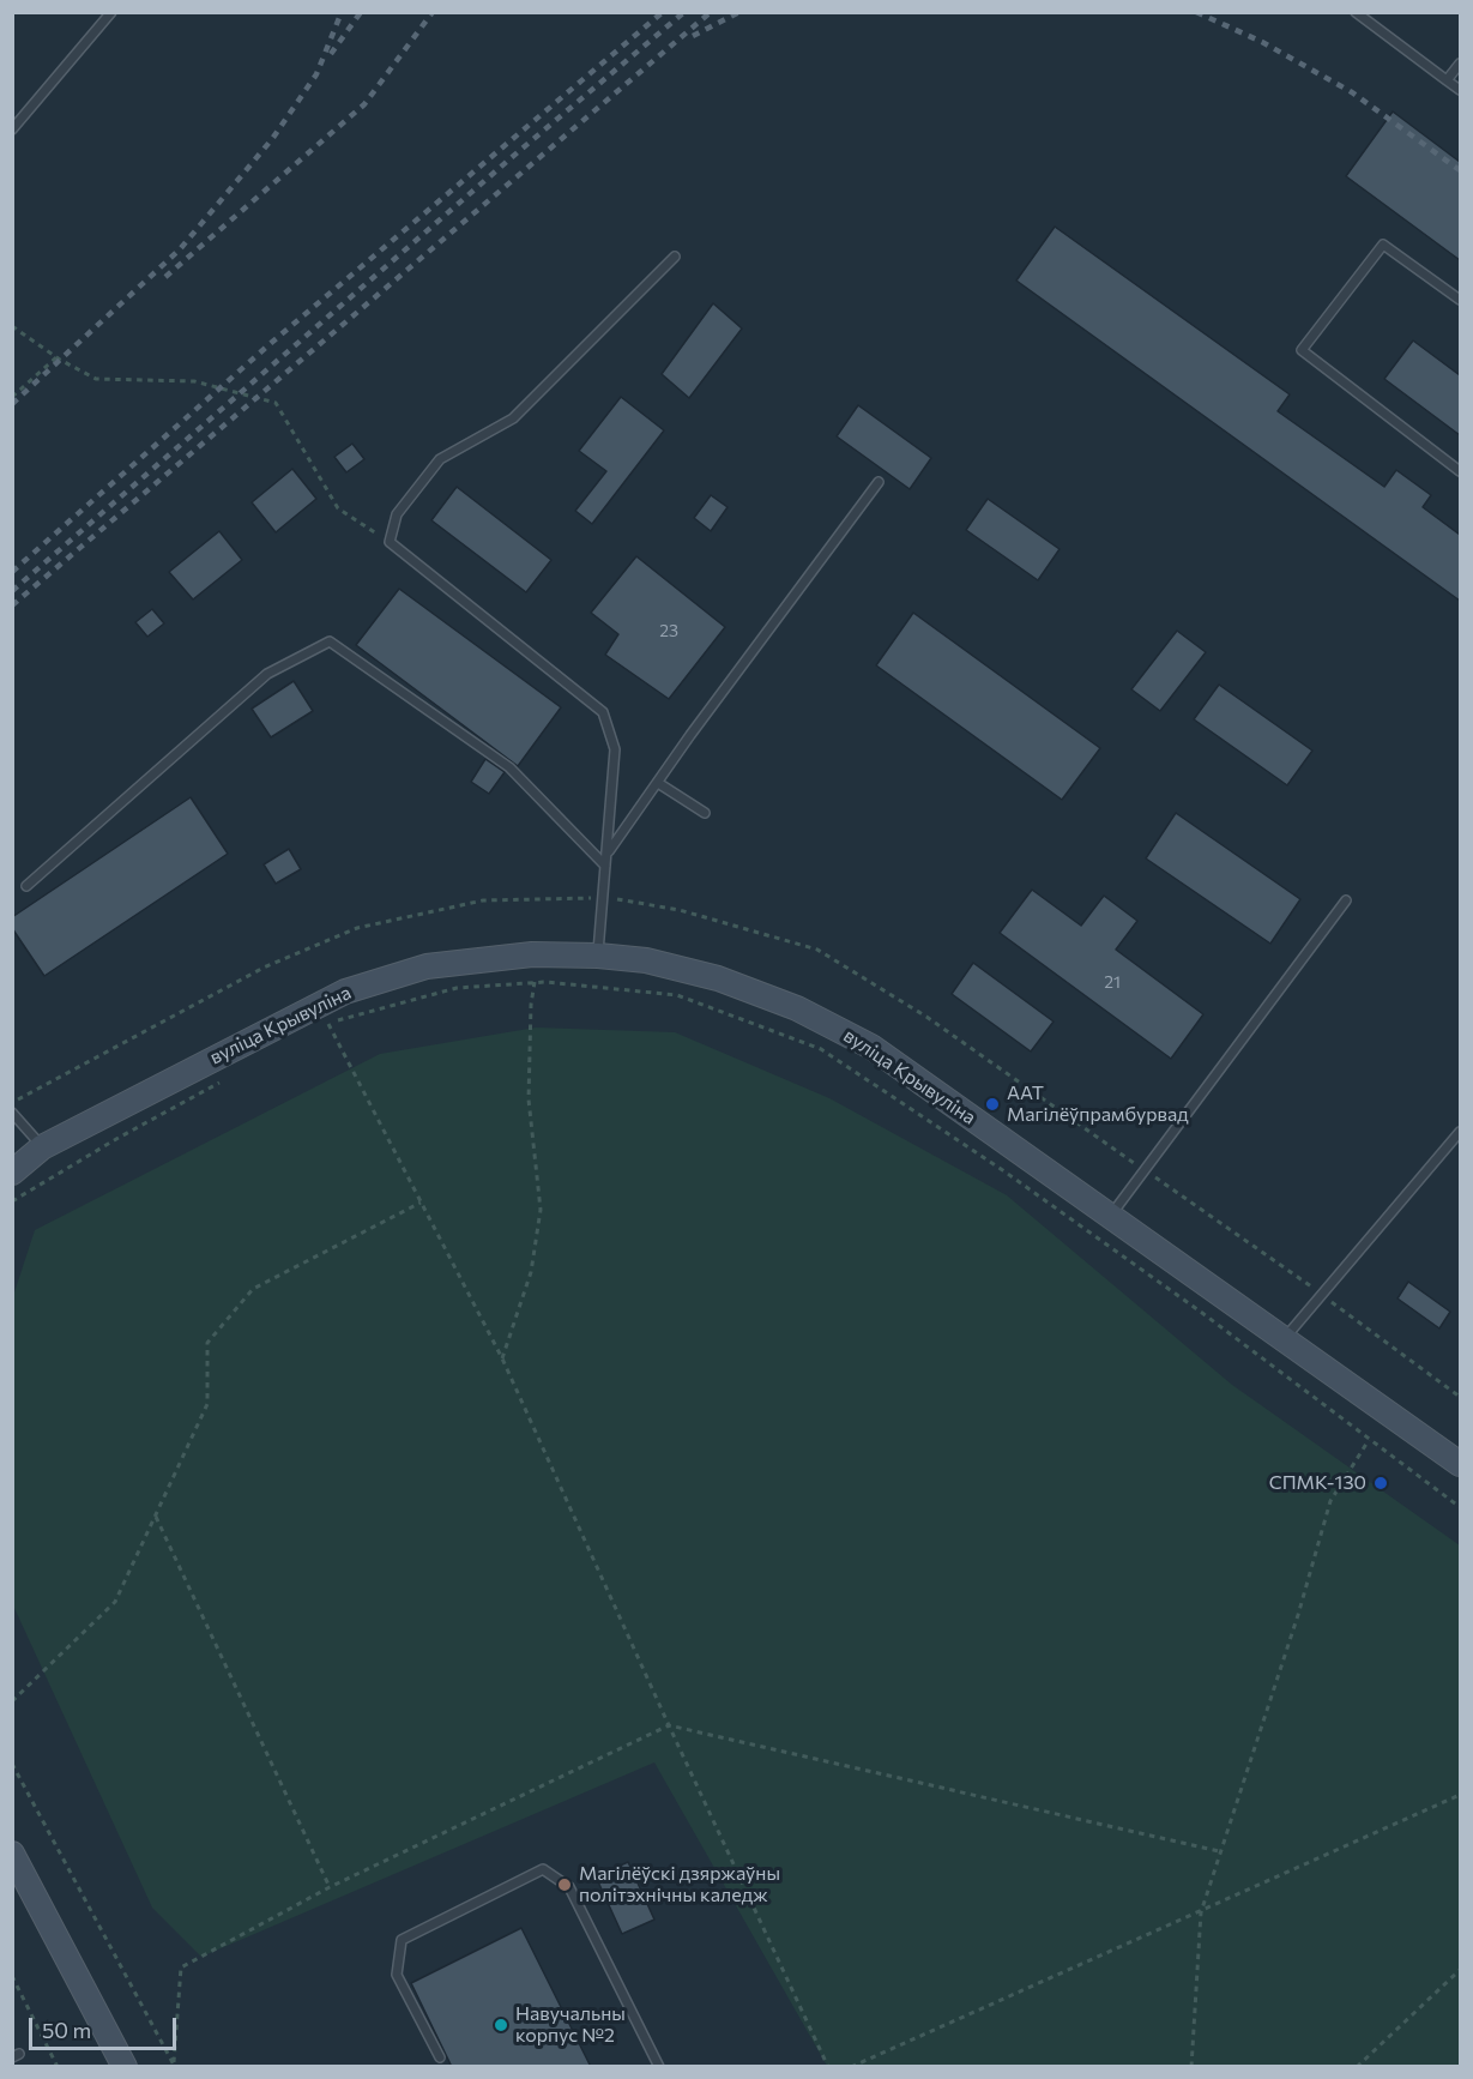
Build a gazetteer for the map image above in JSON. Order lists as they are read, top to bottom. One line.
{"streets":{"main road":["вуліца Крывуліна"]},"places":["ААТ Магілёўпрамбурвад","СПМК-130","Магілёўскі дзяржаўны політэхнічны каледж","Навучальны корпус №2"],"house_numbers":["23","21"],"scale_bar":"50 m"}
